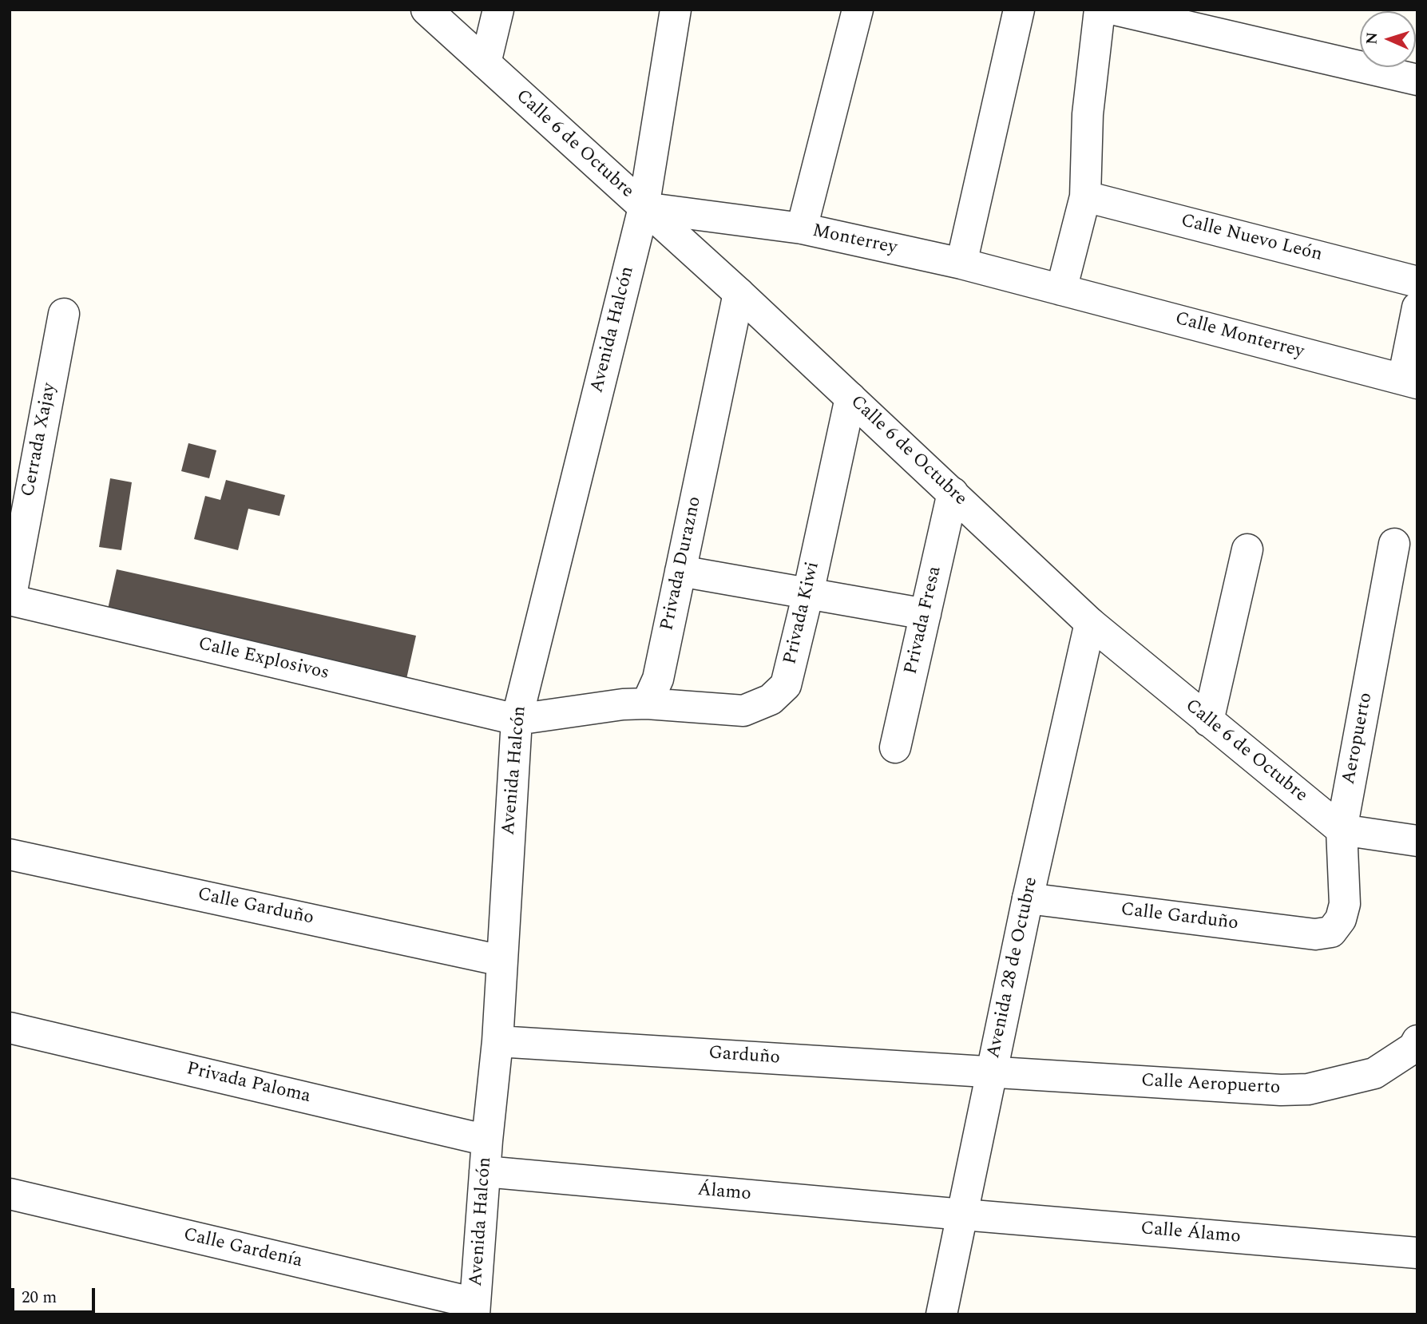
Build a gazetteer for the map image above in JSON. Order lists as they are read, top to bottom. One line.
{"streets":{"street":["Calle 6 de Octubre","Calle Nuevo León","Monterrey","Avenida Halcón","Calle Monterrey","Cerrada Xajay","Privada Durazno","Privada Kiwi","Privada Fresa","Calle Explosivos","Aeropuerto","Calle Garduño","Avenida 28 de Octubre","Garduño","Privada Paloma","Calle Aeropuerto","Álamo","Calle Álamo","Calle Gardenía"]},"crossings":[["Calle 6 de Octubre","Monterrey"],["Calle 6 de Octubre","Avenida Halcón"],["Calle 6 de Octubre","Privada Durazno"],["Calle 6 de Octubre","Privada Kiwi"],["Calle 6 de Octubre","Privada Fresa"],["Calle 6 de Octubre","Aeropuerto"],["Calle 6 de Octubre","Avenida 28 de Octubre"],["Monterrey","Avenida Halcón"],["Monterrey","Calle Monterrey"],["Avenida Halcón","Calle Explosivos"],["Avenida Halcón","Calle Garduño"],["Avenida Halcón","Garduño"],["Avenida Halcón","Privada Paloma"],["Avenida Halcón","Álamo"],["Avenida Halcón","Calle Gardenía"],["Cerrada Xajay","Calle Explosivos"],["Privada Durazno","Privada Kiwi"],["Aeropuerto","Calle Garduño"],["Calle Garduño","Avenida 28 de Octubre"],["Avenida 28 de Octubre","Garduño"],["Avenida 28 de Octubre","Calle Aeropuerto"],["Avenida 28 de Octubre","Álamo"],["Avenida 28 de Octubre","Calle Álamo"],["Garduño","Calle Aeropuerto"],["Álamo","Calle Álamo"]],"scale_bar":"20 m","north":"left"}
